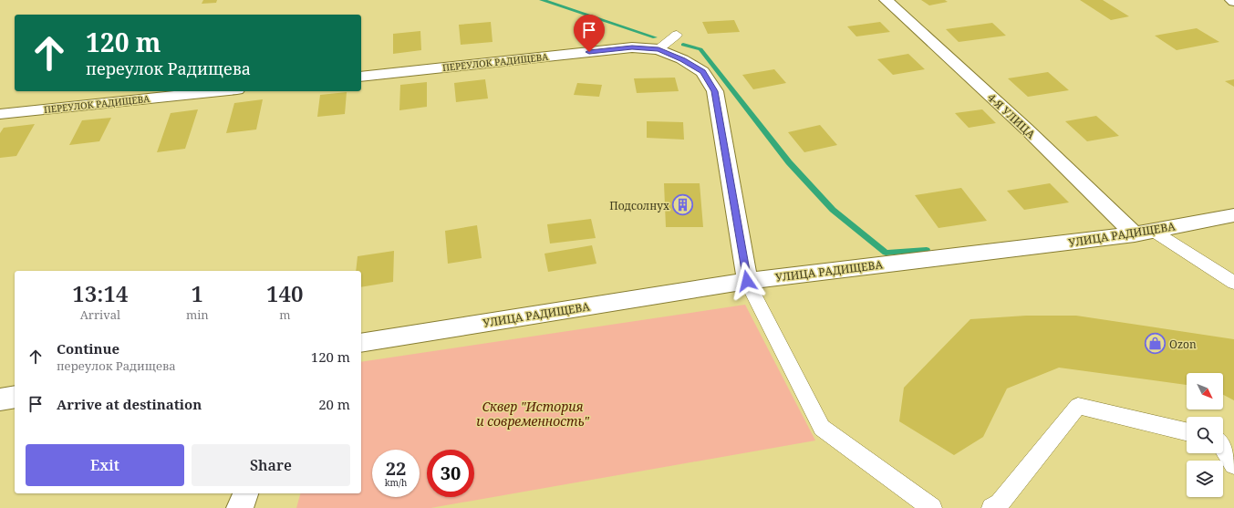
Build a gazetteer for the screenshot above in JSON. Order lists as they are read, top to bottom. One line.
{"streets":{"street":["ПЕРЕУЛОК РАДИЩЕВА","4-Я УЛИЦА","УЛИЦА РАДИЩЕВА"]},"crossings":[["ПЕРЕУЛОК РАДИЩЕВА","УЛИЦА РАДИЩЕВА"],["4-Я УЛИЦА","УЛИЦА РАДИЩЕВА"]],"parks":["Сквер \"История и современность\""],"places":{"building":["Подсолнух"],"shop":["Ozon"]},"north":"bottom right","page":{"turn":["120 m","переулок Радищева"],"eta":["13:14","Arrival","1","min","140","m"],"list":[{"name":"Continue","note":"переулок Радищева","value":"120 m"},{"name":"Arrive at destination","value":"20 m"}],"buttons":["Exit","Share"],"speed":"22 km/h","limit":"30"}}
